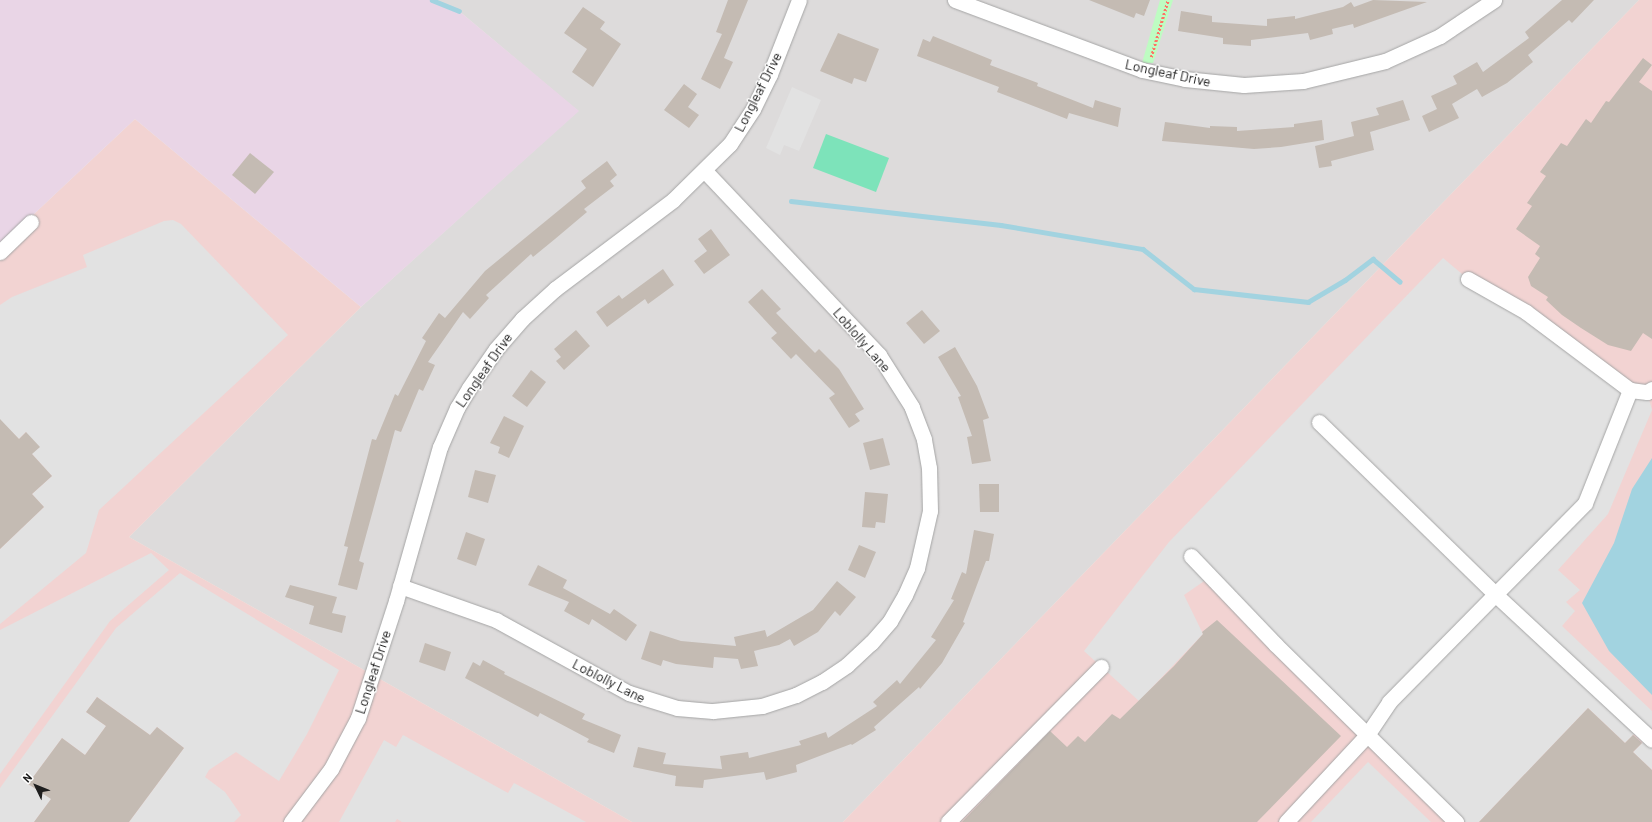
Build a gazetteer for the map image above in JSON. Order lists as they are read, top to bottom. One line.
{"streets":{"street":["Longleaf Drive","Loblolly Lane"]},"crossings":[["Longleaf Drive","Loblolly Lane"]],"north":"top left"}
